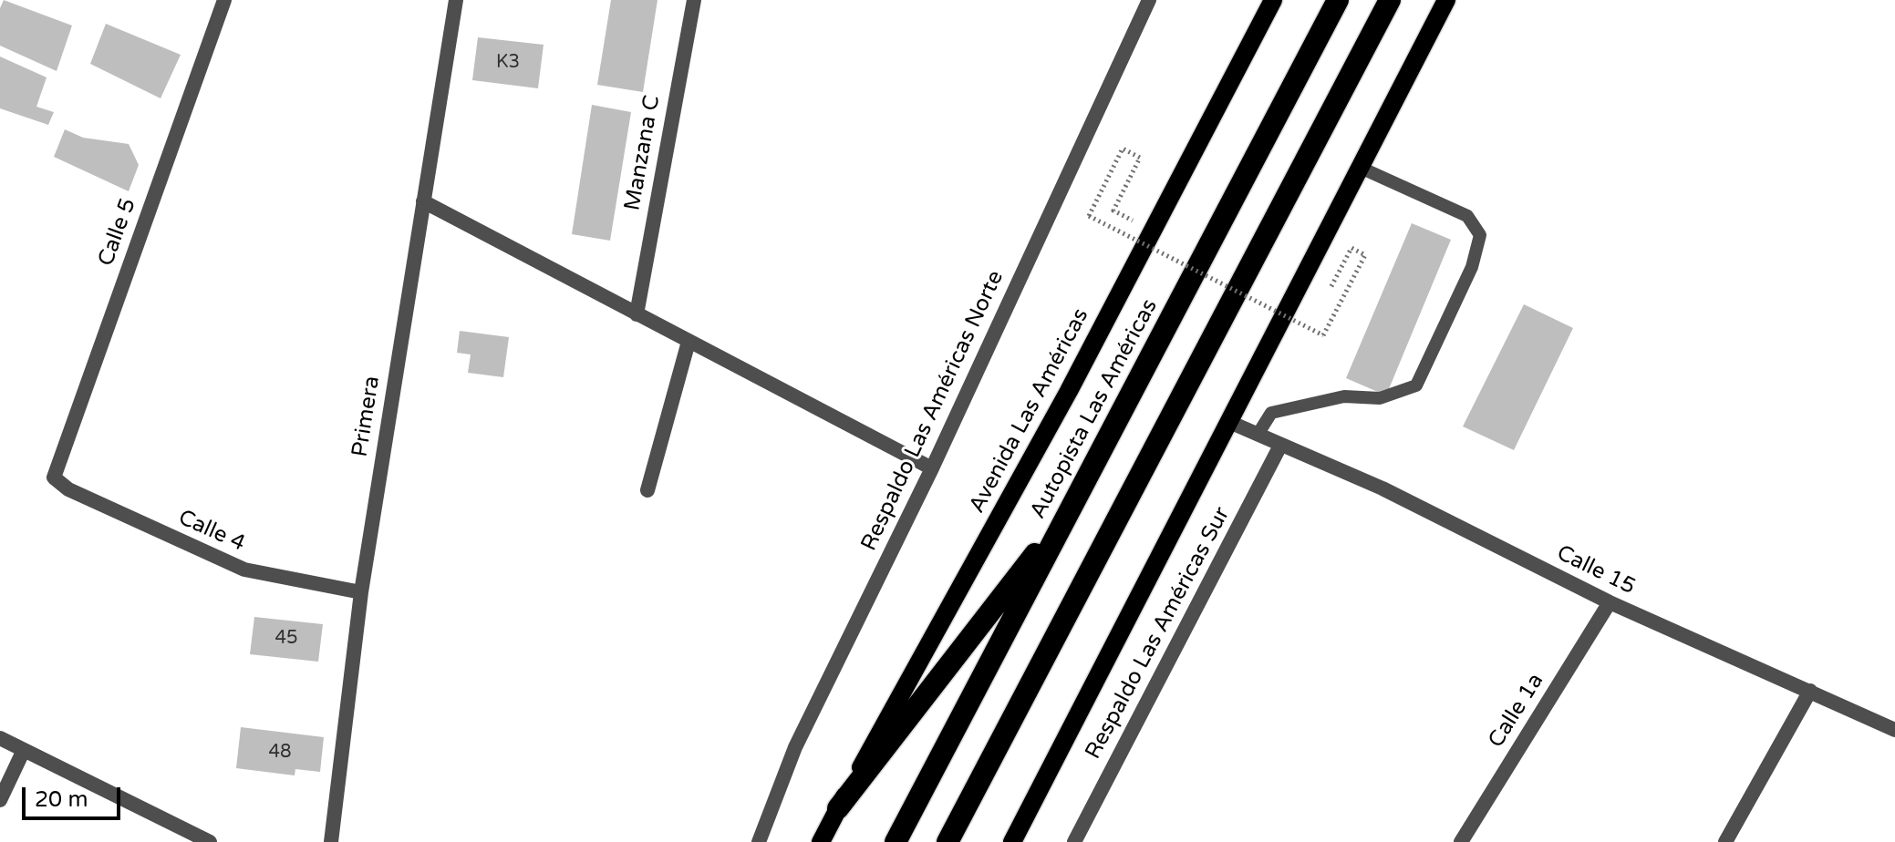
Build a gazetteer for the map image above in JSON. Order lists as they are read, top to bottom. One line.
{"streets":{"highway":["Autopista Las Américas"],"main road":["Avenida Las Américas"],"street":["Manzana C","Calle 5","Respaldo Las Américas Norte","Primera","Calle 4","Calle 15","Respaldo Las Américas Sur","Calle 1a"]},"crossings":[["Calle 5","Calle 4"],["Primera","Calle 4"],["Calle 15","Respaldo Las Américas Sur"],["Calle 15","Calle 1a"]],"house_numbers":["K3","45","48"],"scale_bar":"20 m"}
